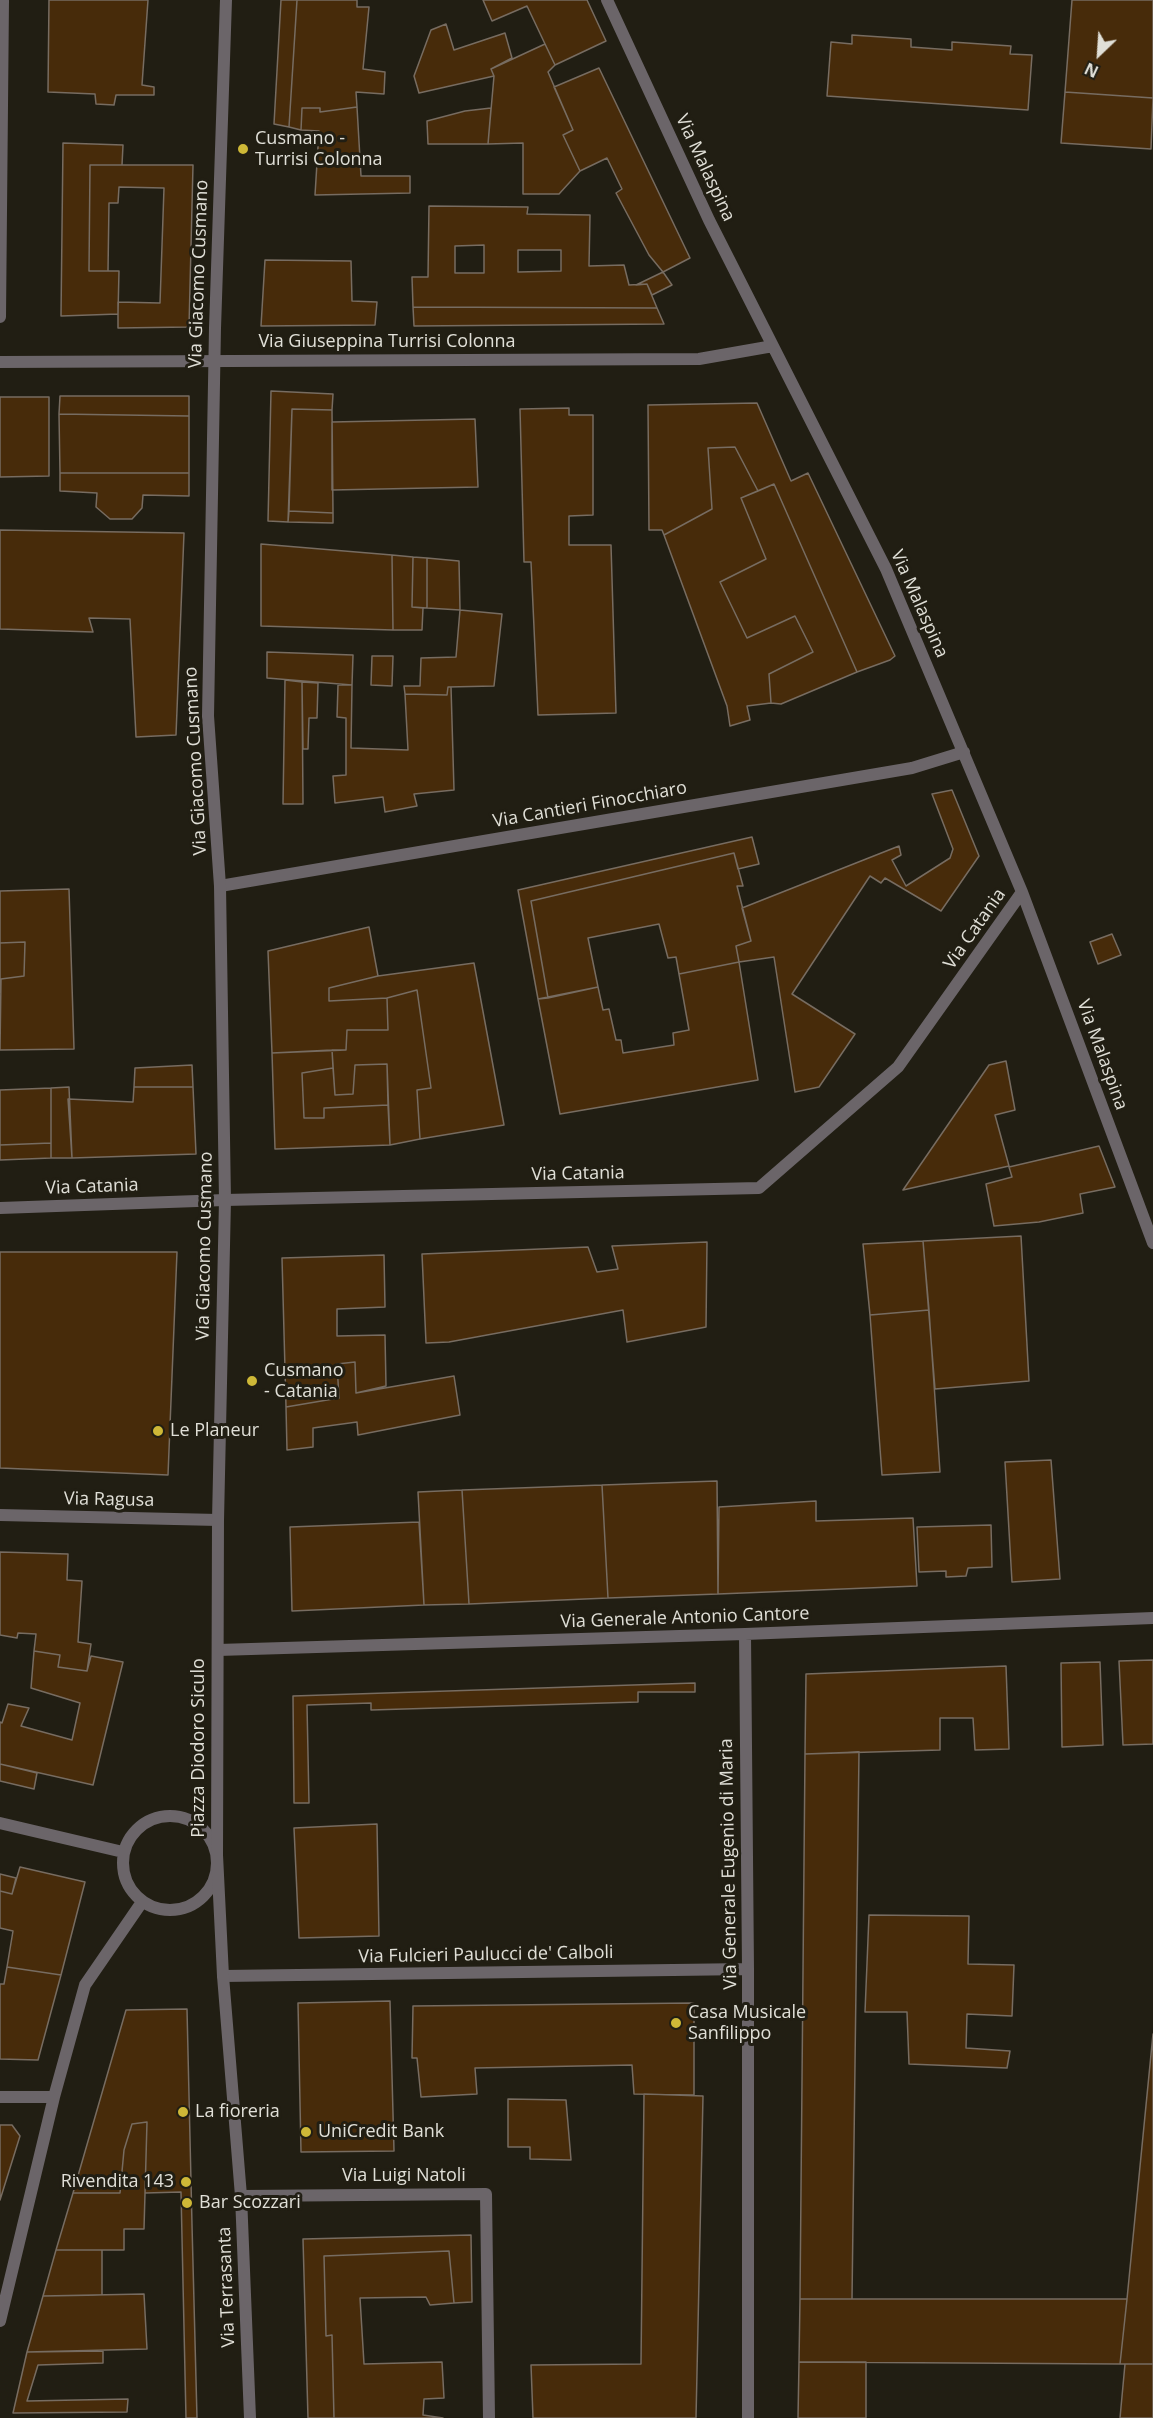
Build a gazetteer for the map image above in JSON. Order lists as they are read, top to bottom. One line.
{"streets":{"street":["Via Malaspina","Via Giacomo Cusmano","Via Giuseppina Turrisi Colonna","Via Cantieri Finocchiaro","Via Catania","Via Ragusa","Via Generale Antonio Cantore","Piazza Diodoro Siculo","Via Generale Eugenio di Maria","Via Fulcieri Paulucci de' Calboli","Via Luigi Natoli","Via Terrasanta"]},"crossings":[["Via Malaspina","Via Giuseppina Turrisi Colonna"],["Via Malaspina","Via Cantieri Finocchiaro"],["Via Malaspina","Via Catania"],["Via Giacomo Cusmano","Via Giuseppina Turrisi Colonna"],["Via Giacomo Cusmano","Via Cantieri Finocchiaro"],["Via Giacomo Cusmano","Via Catania"],["Via Giacomo Cusmano","Via Ragusa"],["Via Giacomo Cusmano","Piazza Diodoro Siculo"],["Via Ragusa","Piazza Diodoro Siculo"],["Via Generale Antonio Cantore","Piazza Diodoro Siculo"],["Via Generale Antonio Cantore","Via Generale Eugenio di Maria"],["Piazza Diodoro Siculo","Via Fulcieri Paulucci de' Calboli"],["Piazza Diodoro Siculo","Via Terrasanta"],["Via Generale Eugenio di Maria","Via Fulcieri Paulucci de' Calboli"],["Via Fulcieri Paulucci de' Calboli","Via Terrasanta"],["Via Luigi Natoli","Via Terrasanta"]],"places":["Cusmano - Turrisi Colonna","Cusmano - Catania","Le Planeur","Casa Musicale Sanfilippo","La fioreria","UniCredit Bank","Rivendita 143","Bar Scozzari"],"north":"bottom left"}
